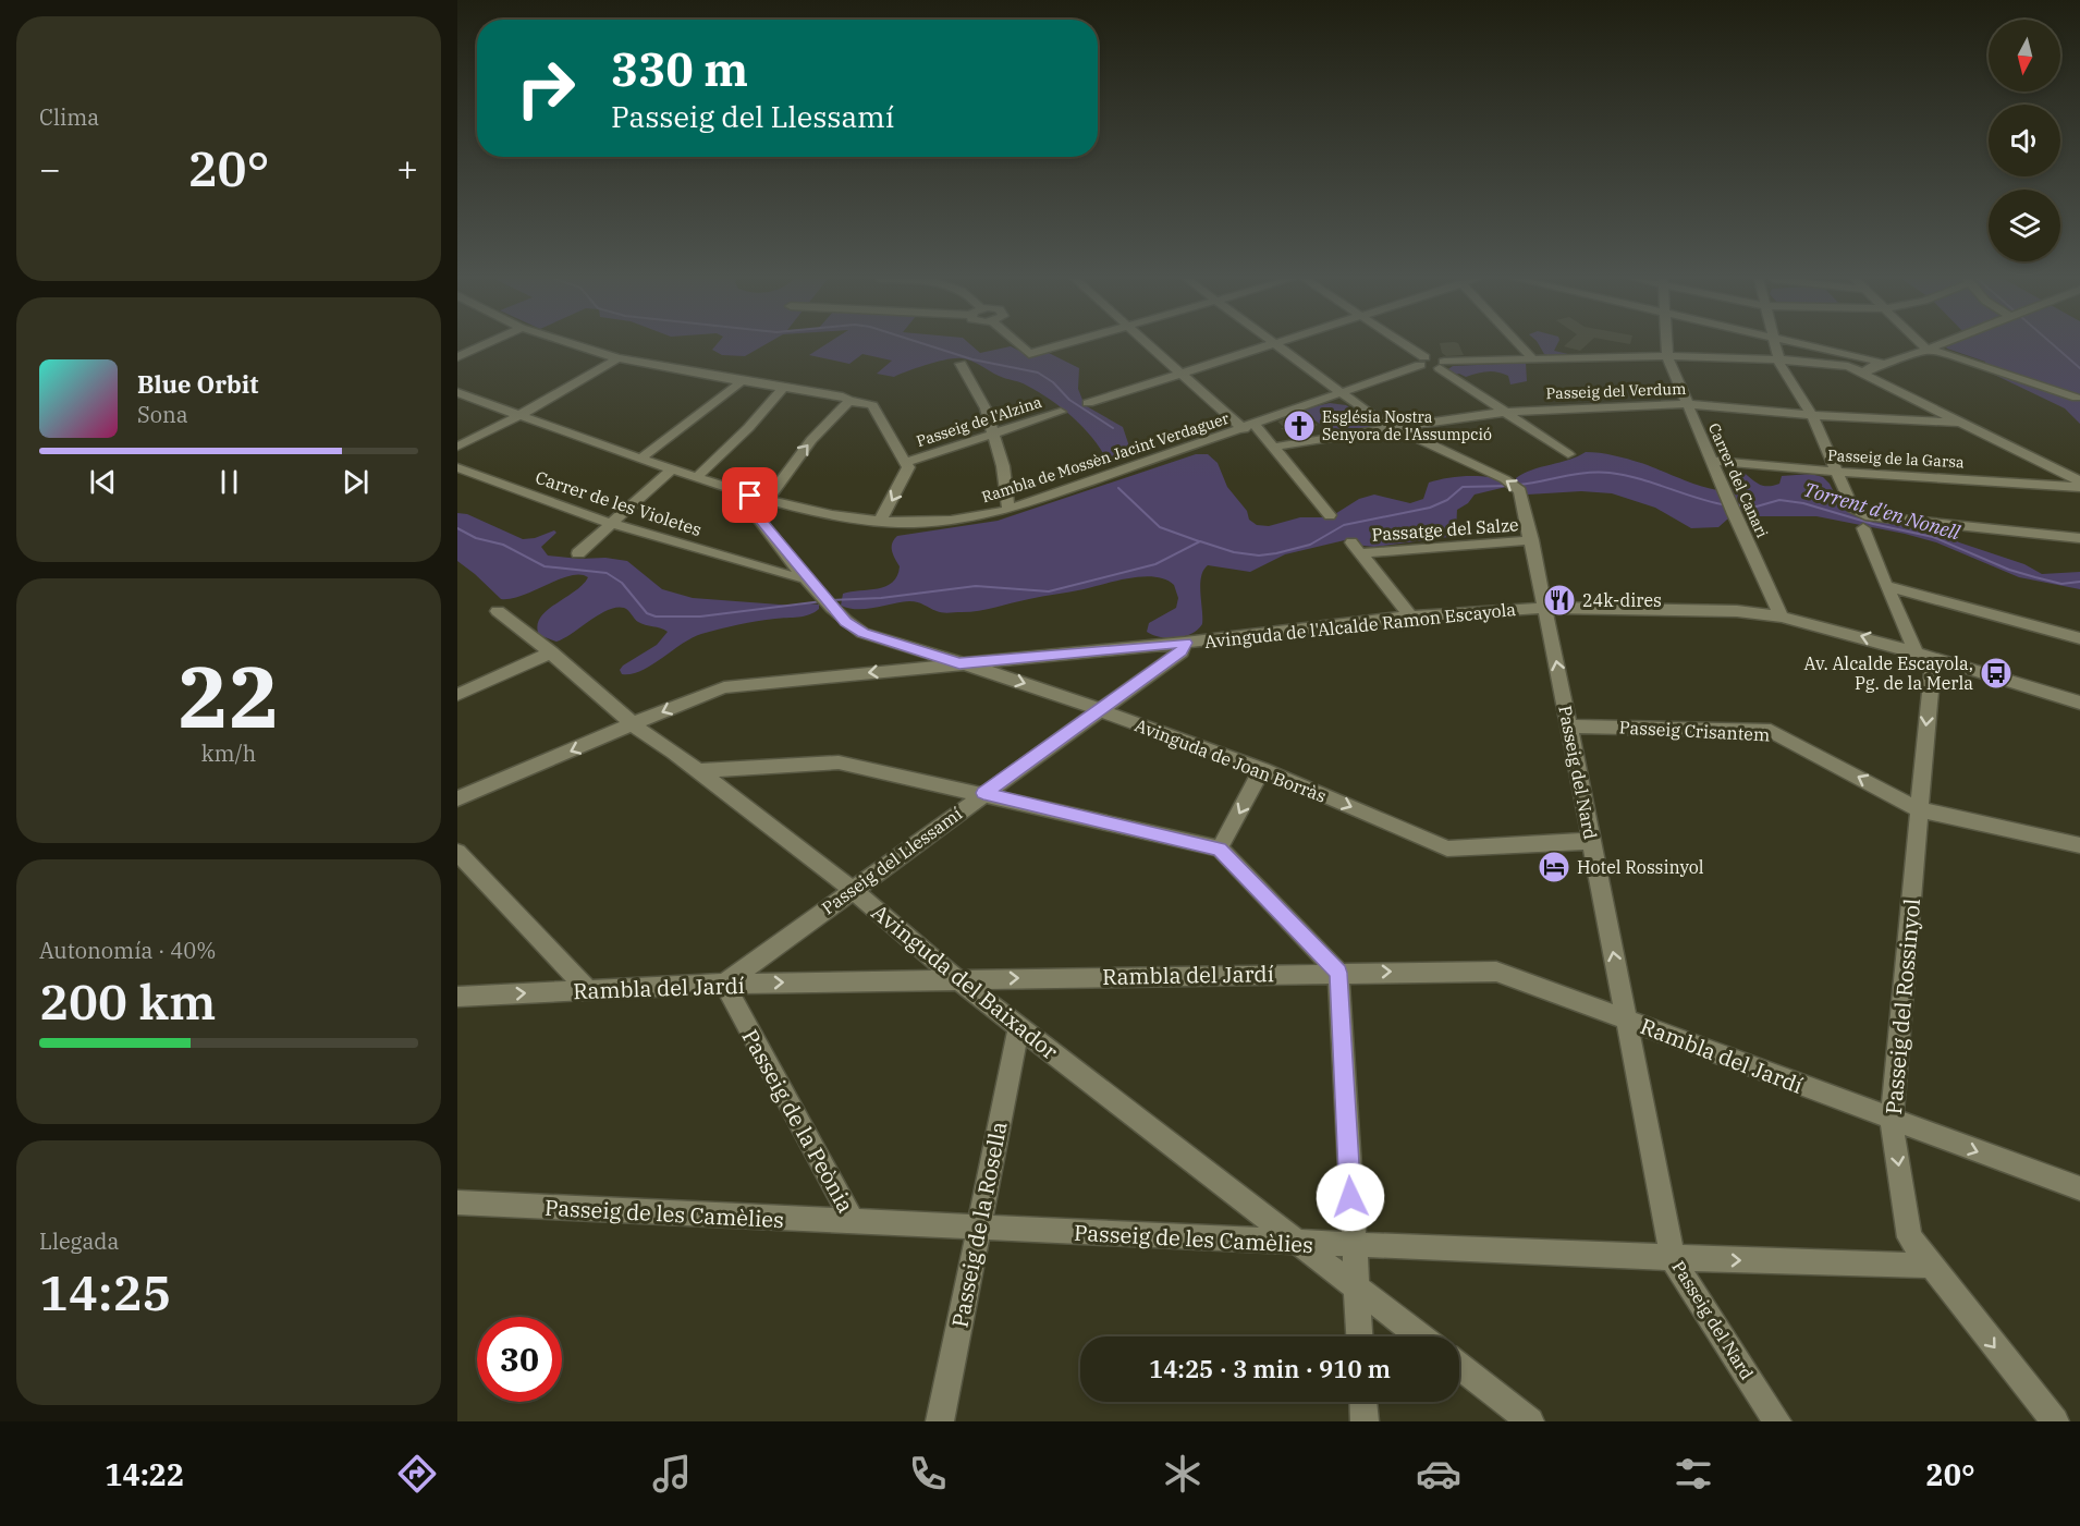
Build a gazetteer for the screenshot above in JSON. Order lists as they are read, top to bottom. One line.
{"streets":{"street":["Passeig del Verdum","Passeig de l'Alzina","Rambla de Mossèn Jacint Verdaguer","Passeig de la Garsa","Carrer del Canari","Carrer de les Violetes","Passatge del Salze","Avinguda de l'Alcalde Ramon Escayola","Passeig Crisantem","Avinguda de Joan Borràs","Passeig del Nard","Passeig del Llessamí","Rambla del Jardí","Avinguda del Baixador","Passeig del Rossinyol","Passeig de la Peònia","Passeig de les Camèlies","Passeig de la Rosella"]},"crossings":[["Passeig del Verdum","Carrer del Canari"],["Passeig del Verdum","Passeig del Nard"],["Rambla de Mossèn Jacint Verdaguer","Avinguda de Joan Borràs"],["Rambla de Mossèn Jacint Verdaguer","Passeig del Nard"],["Passeig de la Garsa","Carrer del Canari"],["Carrer del Canari","Avinguda de l'Alcalde Ramon Escayola"],["Carrer de les Violetes","Avinguda de Joan Borràs"],["Passatge del Salze","Avinguda de l'Alcalde Ramon Escayola"],["Passatge del Salze","Passeig del Nard"],["Avinguda de l'Alcalde Ramon Escayola","Avinguda de Joan Borràs"],["Avinguda de l'Alcalde Ramon Escayola","Passeig del Nard"],["Avinguda de l'Alcalde Ramon Escayola","Passeig del Llessamí"],["Avinguda de l'Alcalde Ramon Escayola","Passeig del Rossinyol"],["Passeig Crisantem","Passeig del Nard"],["Passeig Crisantem","Passeig del Rossinyol"],["Avinguda de Joan Borràs","Passeig del Nard"],["Avinguda de Joan Borràs","Passeig del Llessamí"],["Passeig del Nard","Rambla del Jardí"],["Passeig del Nard","Passeig de les Camèlies"],["Passeig del Llessamí","Rambla del Jardí"],["Passeig del Llessamí","Avinguda del Baixador"],["Passeig del Llessamí","Passeig de la Peònia"],["Rambla del Jardí","Avinguda del Baixador"],["Rambla del Jardí","Passeig del Rossinyol"],["Rambla del Jardí","Passeig de la Peònia"],["Avinguda del Baixador","Passeig de les Camèlies"],["Avinguda del Baixador","Passeig de la Rosella"],["Passeig del Rossinyol","Passeig de les Camèlies"],["Passeig de la Peònia","Passeig de les Camèlies"],["Passeig de les Camèlies","Passeig de la Rosella"]],"one_way":["Passeig Crisantem","Avinguda de Joan Borràs","Passeig del Nard","Rambla del Jardí","Passeig del Rossinyol"],"water":["Torrent d'en Nonell"],"places":{"church":["Església Nostra Senyora de l'Assumpció"],"restaurant":["24k-dires"],"bus stop":["Av. Alcalde Escayola, Pg. de la Merla"],"hotel":["Hotel Rossinyol"]},"north":"bottom","page":{"tile":["Clima",["22","km/h"],["Autonomía · 40%","200 km"],["Llegada","14:25"]],"turn":["330 m","Passeig del Llessamí"],"heat":["−","20°","+"],"song":["Blue Orbit","Sona"],"limit":"30","trip":"14:25 · 3 min · 910 m","tabs":["14:22","20°"]}}
